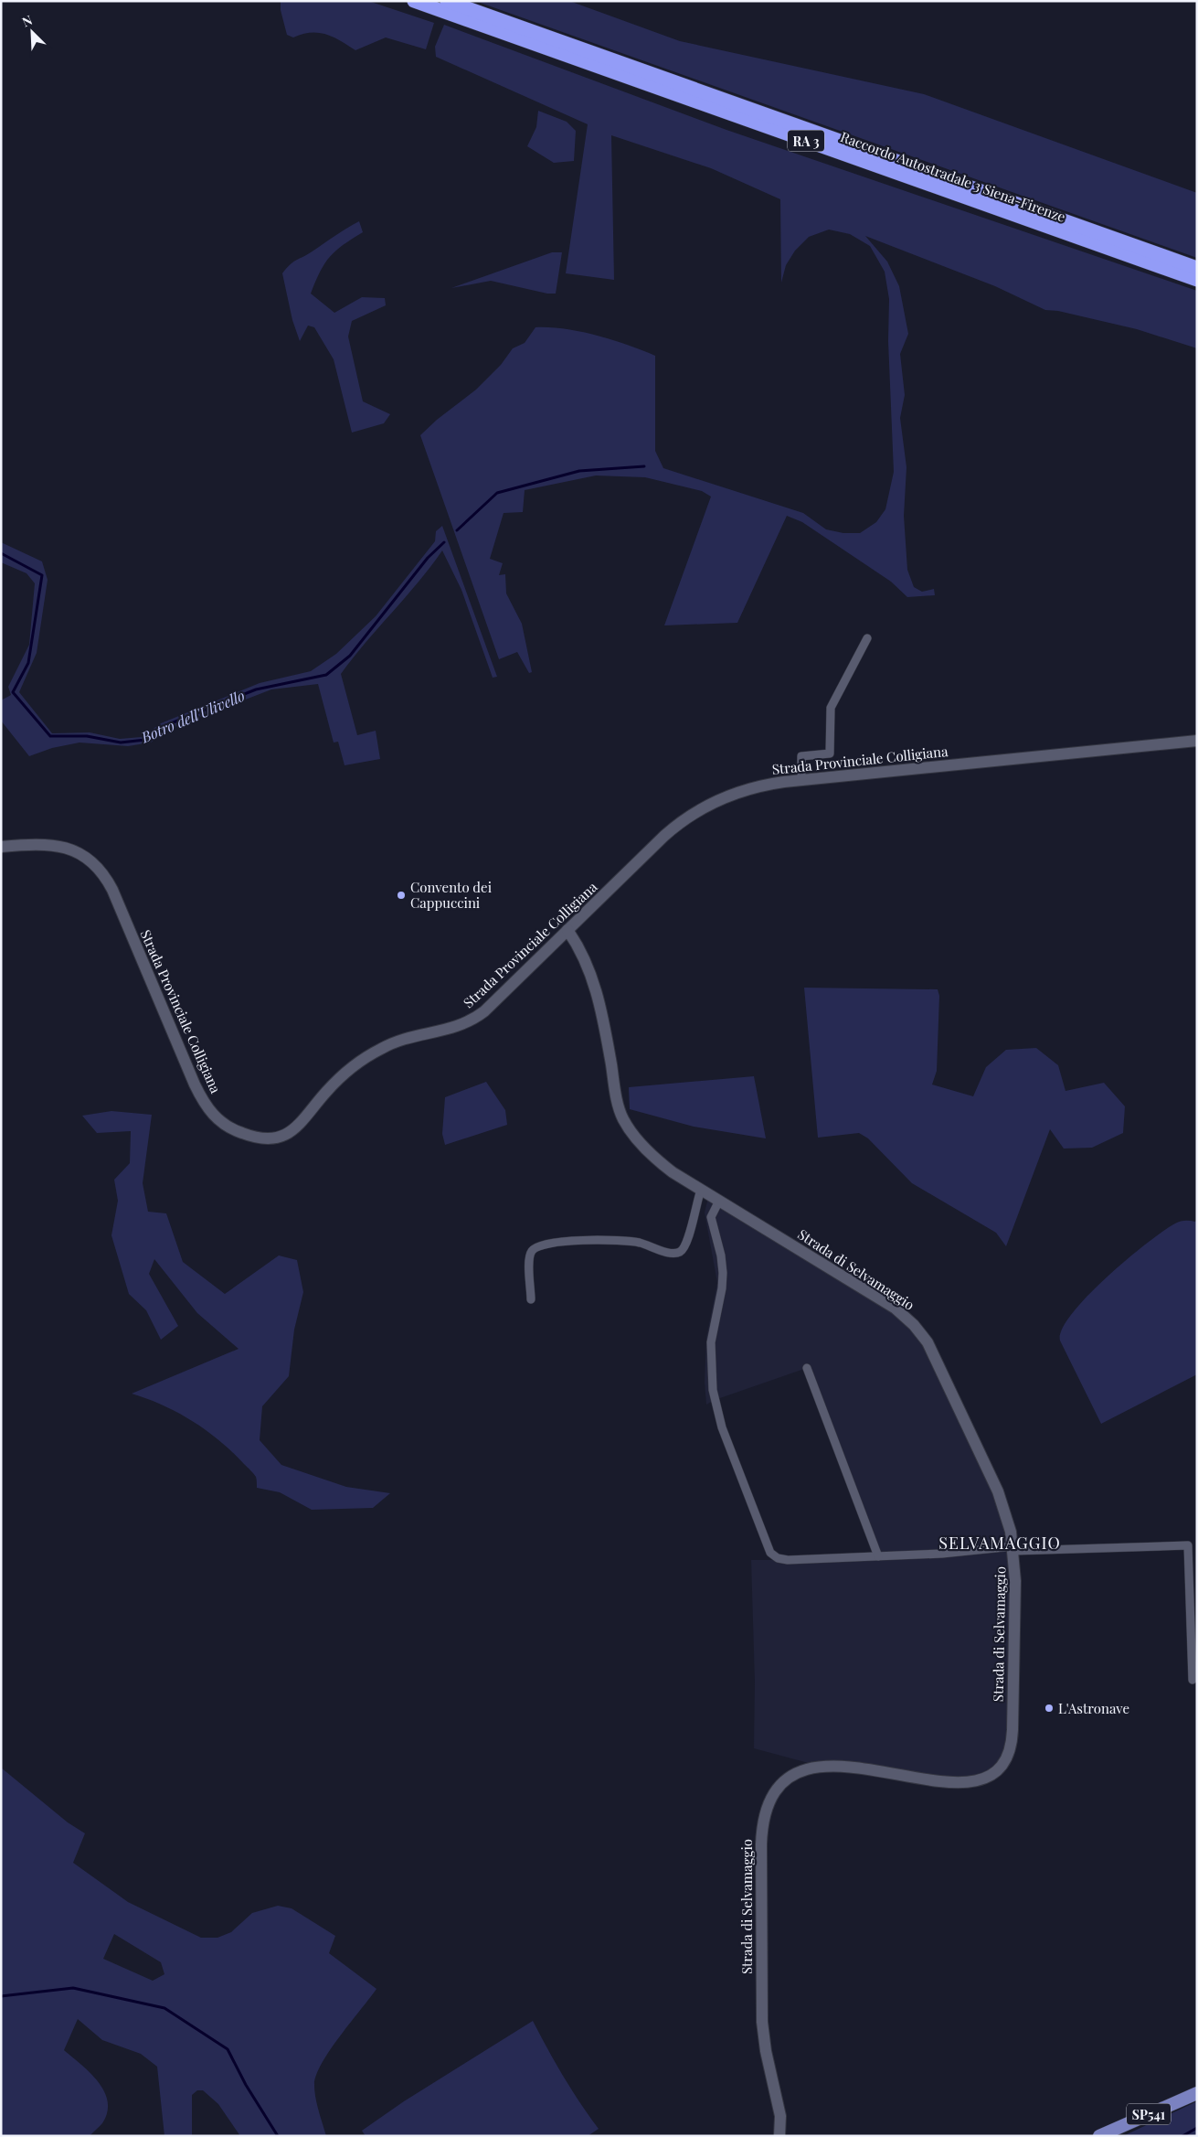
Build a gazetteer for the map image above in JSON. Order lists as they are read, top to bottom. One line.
{"streets":{"highway":["RA 3","Raccordo Autostradale 3 Siena-Firenze"],"main road":["SP541"],"street":["Strada Provinciale Colligiana","Strada di Selvamaggio"]},"crossings":[["Strada Provinciale Colligiana","Strada di Selvamaggio"]],"districts":["SELVAMAGGIO"],"water":["Botro dell'Ulivello"],"places":["Convento dei Cappuccini","L'Astronave"],"north":"top left"}
